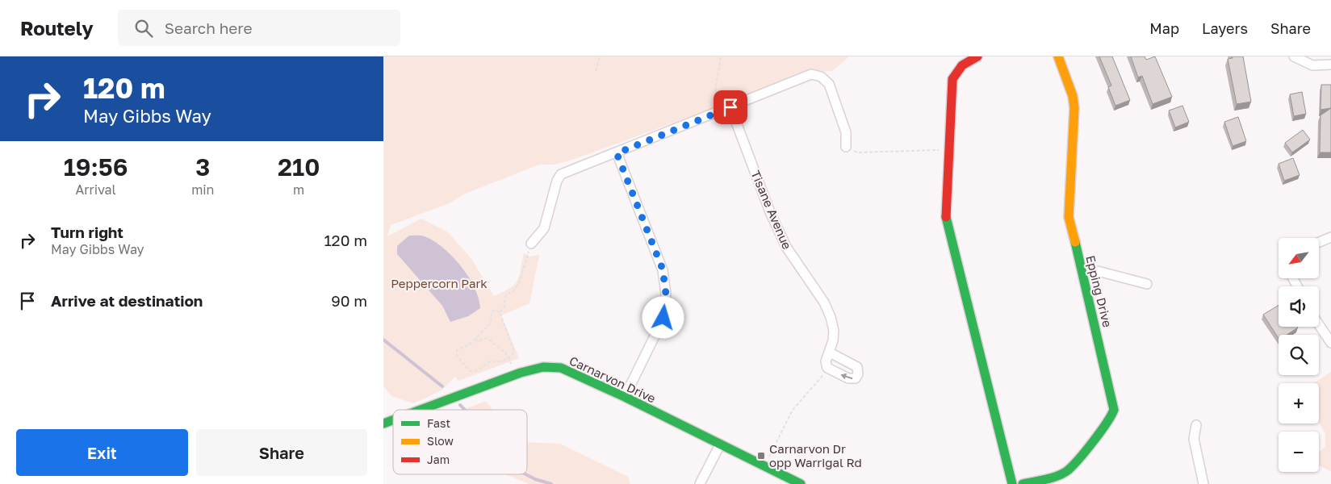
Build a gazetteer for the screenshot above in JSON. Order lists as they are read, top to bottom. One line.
{"streets":{"street":["Tisane Avenue","Epping Drive","Carnarvon Drive"]},"parks":["Peppercorn Park"],"places":{"transit":["Carnarvon Dr opp Warrigal Rd"]},"legend":["Fast","Slow","Jam"],"north":"bottom left","page":{"header":"Routely","search":"Search here","nav":["Map","Layers","Share"],"turn":["120 m","May Gibbs Way"],"eta":["19:56","Arrival","3","min","210","m"],"list":[{"name":"Turn right","note":"May Gibbs Way","value":"120 m"},{"name":"Arrive at destination","value":"90 m"}],"map_buttons":["+","−"],"buttons":["Exit","Share"]}}
